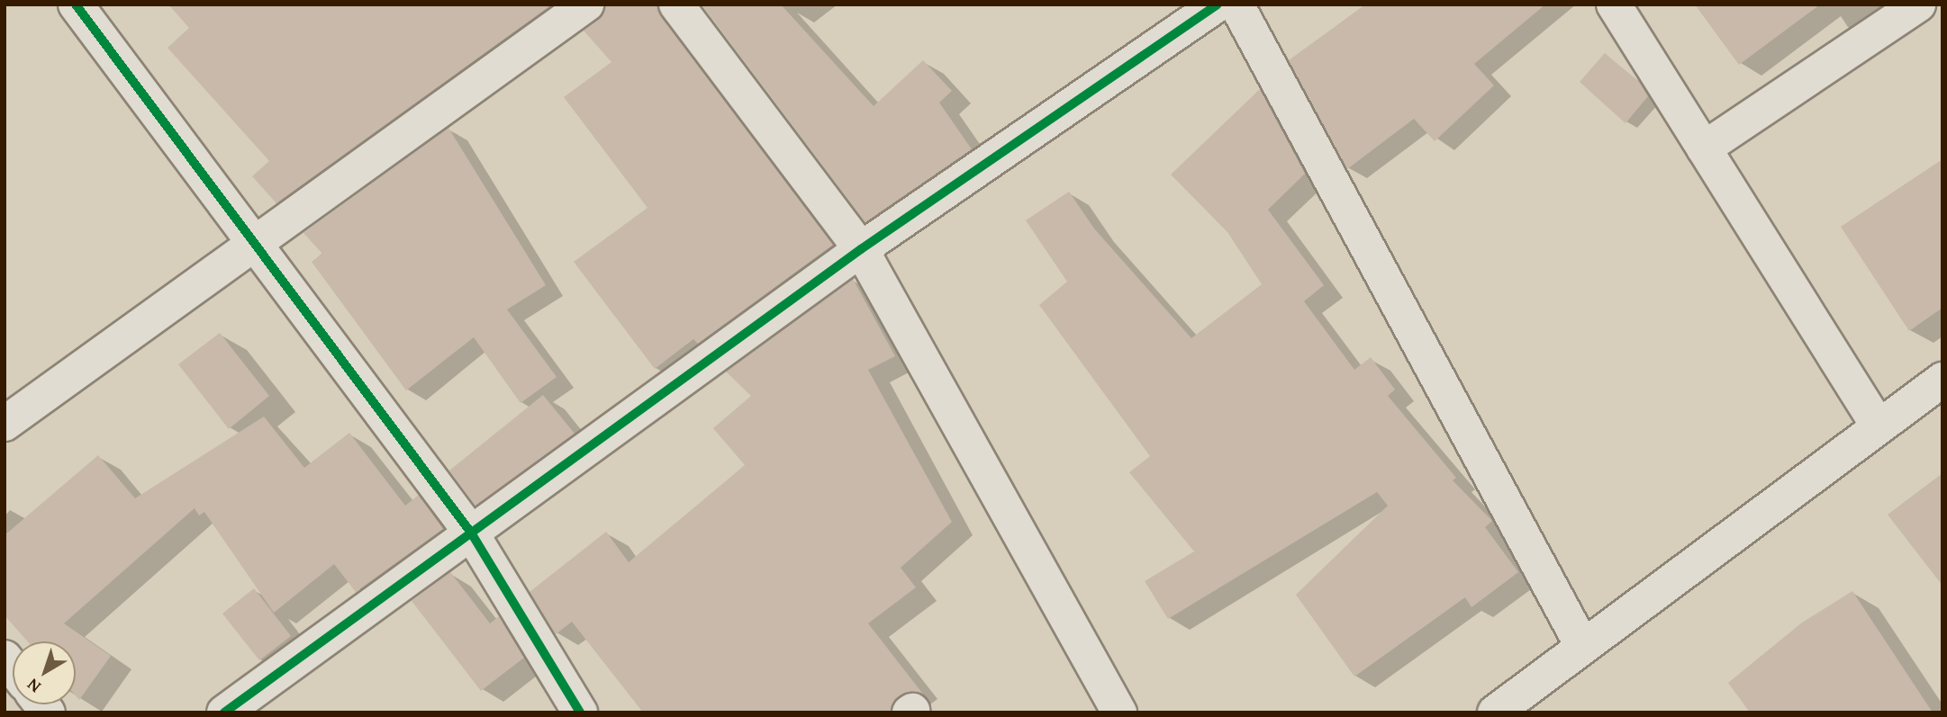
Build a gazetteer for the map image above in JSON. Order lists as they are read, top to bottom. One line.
{"north":"bottom left"}
